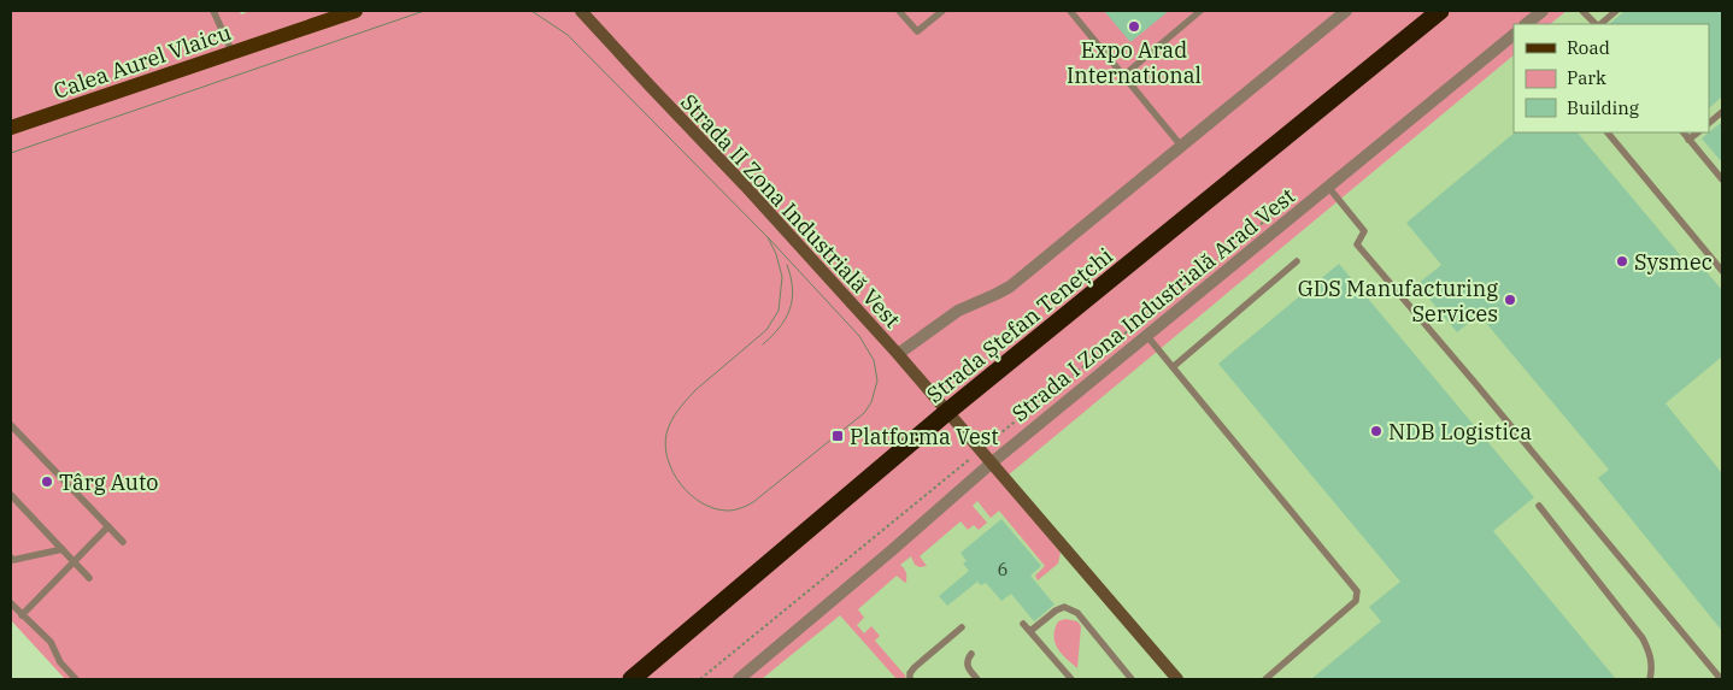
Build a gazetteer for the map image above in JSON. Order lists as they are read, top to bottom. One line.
{"streets":{"highway":["Strada Ștefan Tenețchi"],"main road":["Calea Aurel Vlaicu"],"street":["Strada II Zona Industrială Vest","Strada I Zona Industrială Arad Vest"]},"crossings":[["Strada II Zona Industrială Vest","Strada I Zona Industrială Arad Vest"],["Strada II Zona Industrială Vest","Strada Ștefan Tenețchi"]],"places":{"other":["Expo Arad International","Sysmec","GDS Manufacturing Services","NDB Logistica","Târg Auto"],"transit":["Platforma Vest"]},"house_numbers":["6"],"legend":["Road","Park","Building"]}
